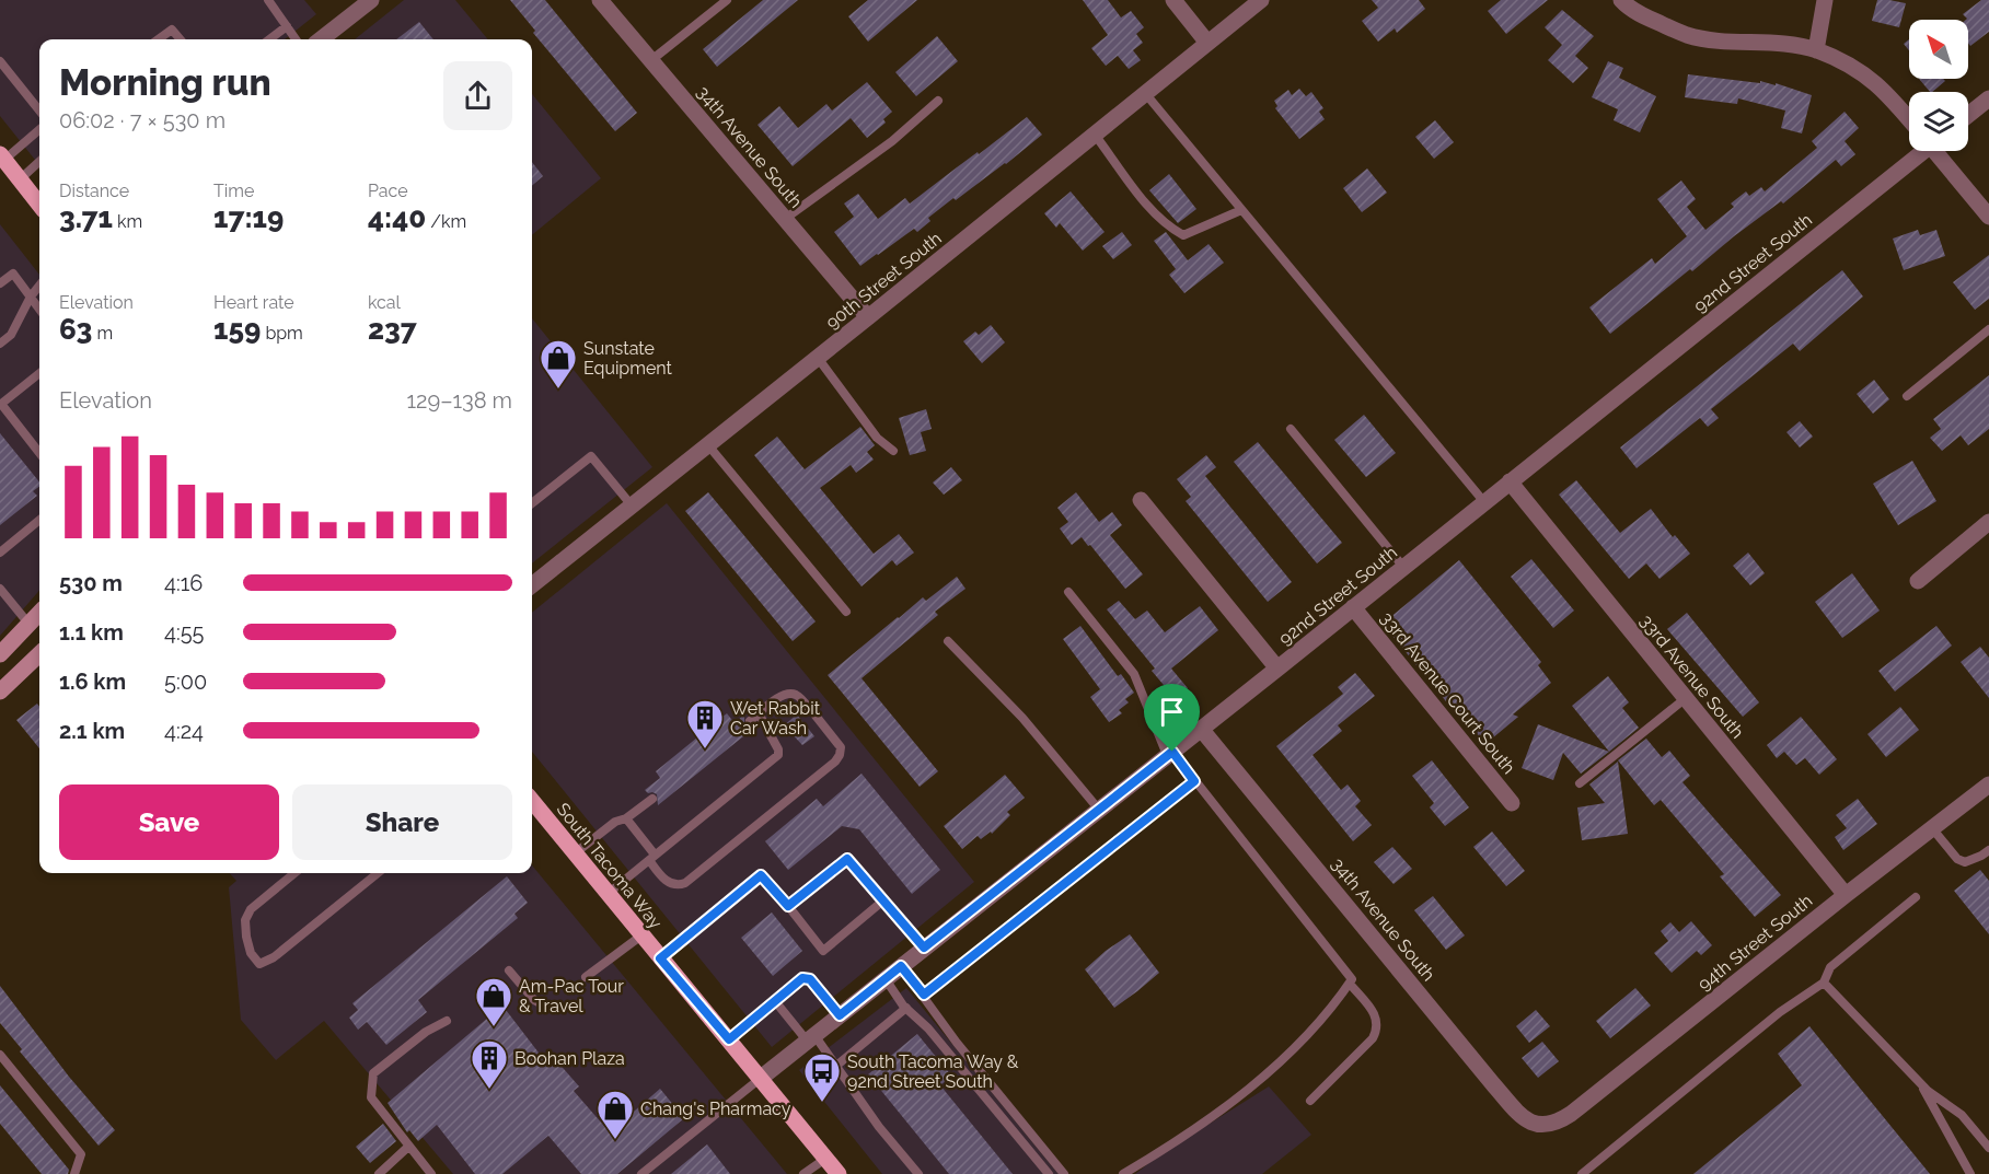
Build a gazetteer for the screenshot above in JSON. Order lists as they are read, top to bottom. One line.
{"streets":{"main road":["South Tacoma Way"],"street":["34th Avenue South","92nd Street South","90th Street South","33rd Avenue South","33rd Avenue Court South","94th Street South"]},"crossings":[["34th Avenue South","92nd Street South"],["34th Avenue South","90th Street South"],["34th Avenue South","94th Street South"],["92nd Street South","33rd Avenue South"],["92nd Street South","33rd Avenue Court South"],["92nd Street South","South Tacoma Way"],["33rd Avenue South","94th Street South"]],"places":{"shop":["Sunstate Equipment","Am-Pac Tour & Travel","Chang's Pharmacy"],"building":["Wet Rabbit Car Wash","Boohan Plaza"],"bus stop":["South Tacoma Way & 92nd Street South"]},"north":"top left","page":{"heading":["Morning run","06:02 · 7 × 530 m"],"stats":[["Distance","3.71 km"],["Time","17:19"],["Pace","4:40 /km"],["Elevation","63 m"],["Heart rate","159 bpm"],["kcal","237"]],"chart":["Elevation","129–138 m"],"list":[{"name":"530 m","note":"4:16"},{"name":"1.1 km","note":"4:55"},{"name":"1.6 km","note":"5:00"},{"name":"2.1 km","note":"4:24"}],"buttons":["Save","Share"]}}
